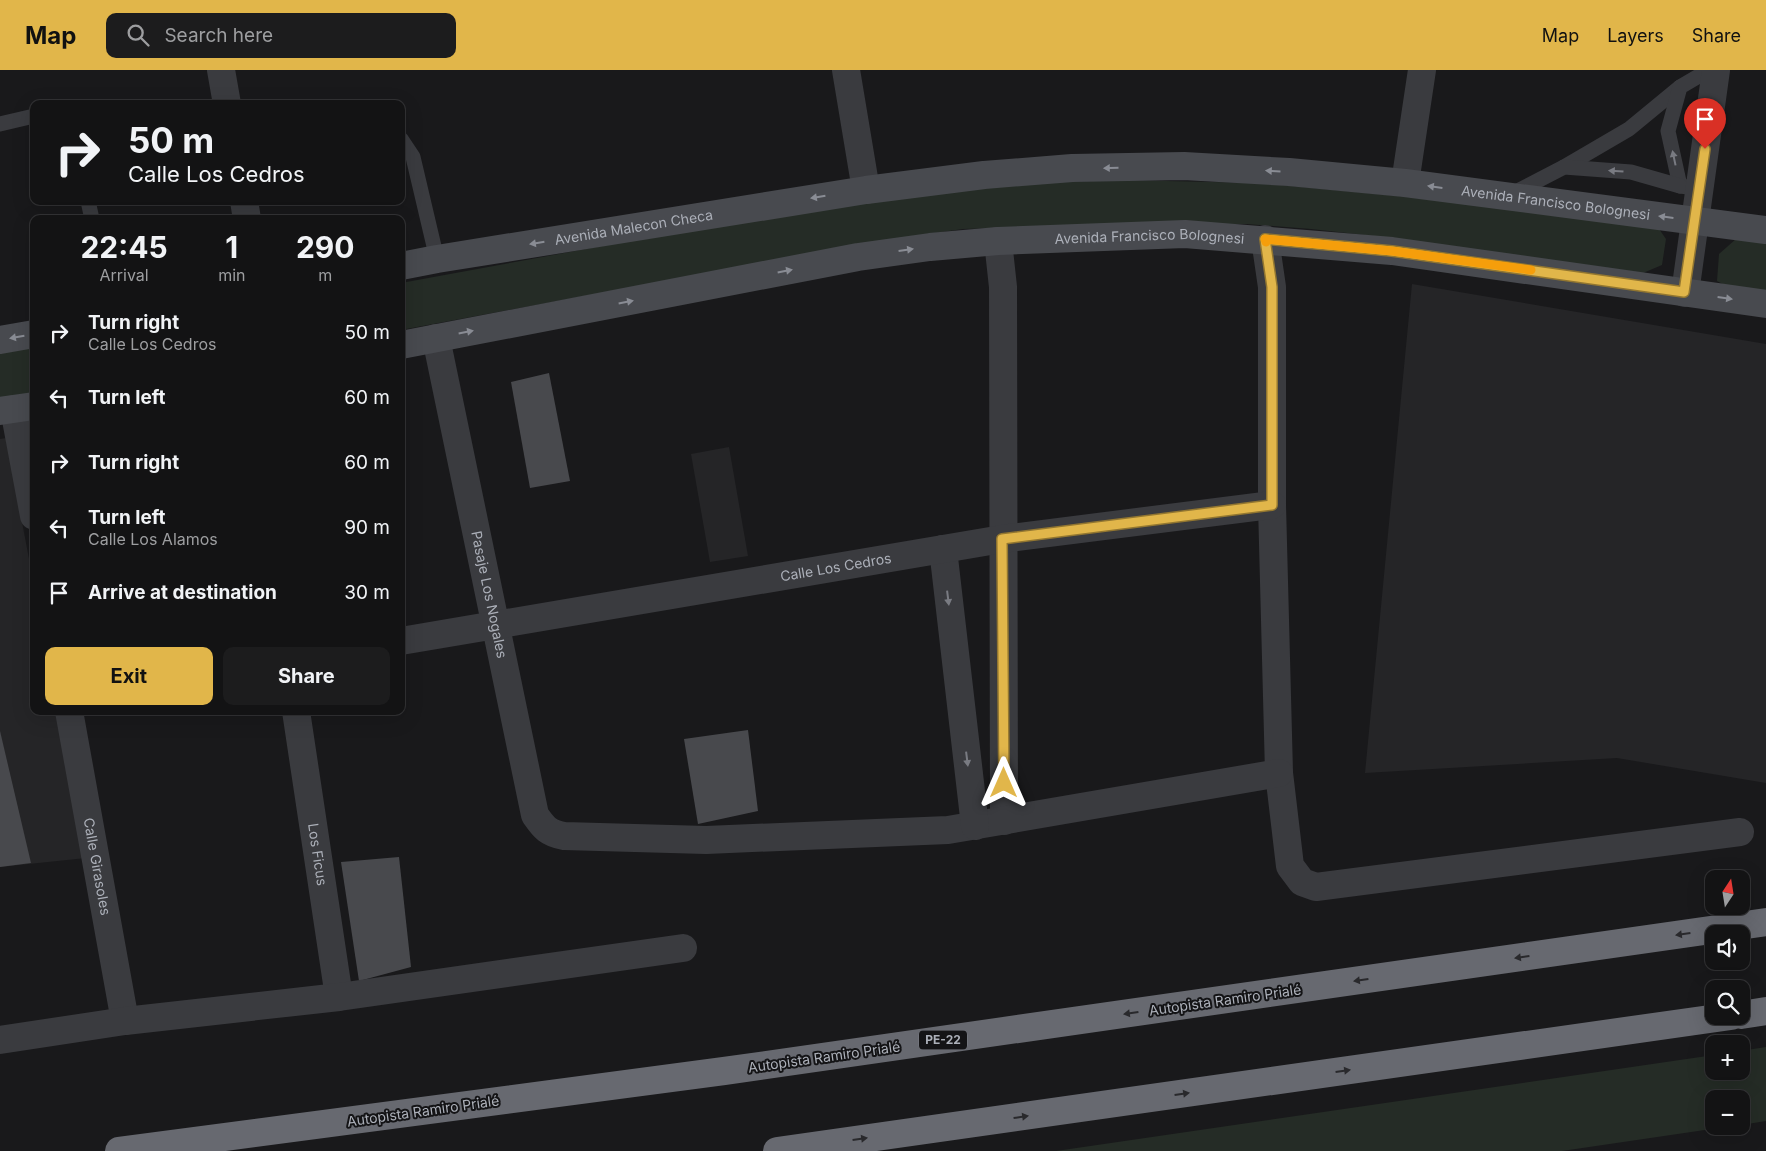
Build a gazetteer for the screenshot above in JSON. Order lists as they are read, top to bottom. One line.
{"streets":{"highway":["Autopista Ramiro Prialé","PE-22"],"main road":["Avenida Francisco Bolognesi","Avenida Malecon Checa"],"street":["Calle Los Cedros","Pasaje Los Nogales","Los Ficus","Calle Girasoles"]},"crossings":[["Avenida Francisco Bolognesi","Avenida Malecon Checa"],["Avenida Francisco Bolognesi","Pasaje Los Nogales"],["Calle Los Cedros","Pasaje Los Nogales"]],"one_way":["Avenida Malecon Checa"],"north":"top","page":{"header":"Map","search":"Search here","nav":["Map","Layers","Share"],"turn":["50 m","Calle Los Cedros"],"eta":["22:45","Arrival","1","min","290","m"],"list":[{"name":"Turn right","note":"Calle Los Cedros","value":"50 m"},{"name":"Turn left","value":"60 m"},{"name":"Turn right","value":"60 m"},{"name":"Turn left","note":"Calle Los Alamos","value":"90 m"},{"name":"Arrive at destination","value":"30 m"}],"buttons":["Exit","Share"],"map_buttons":["+","−"]}}
